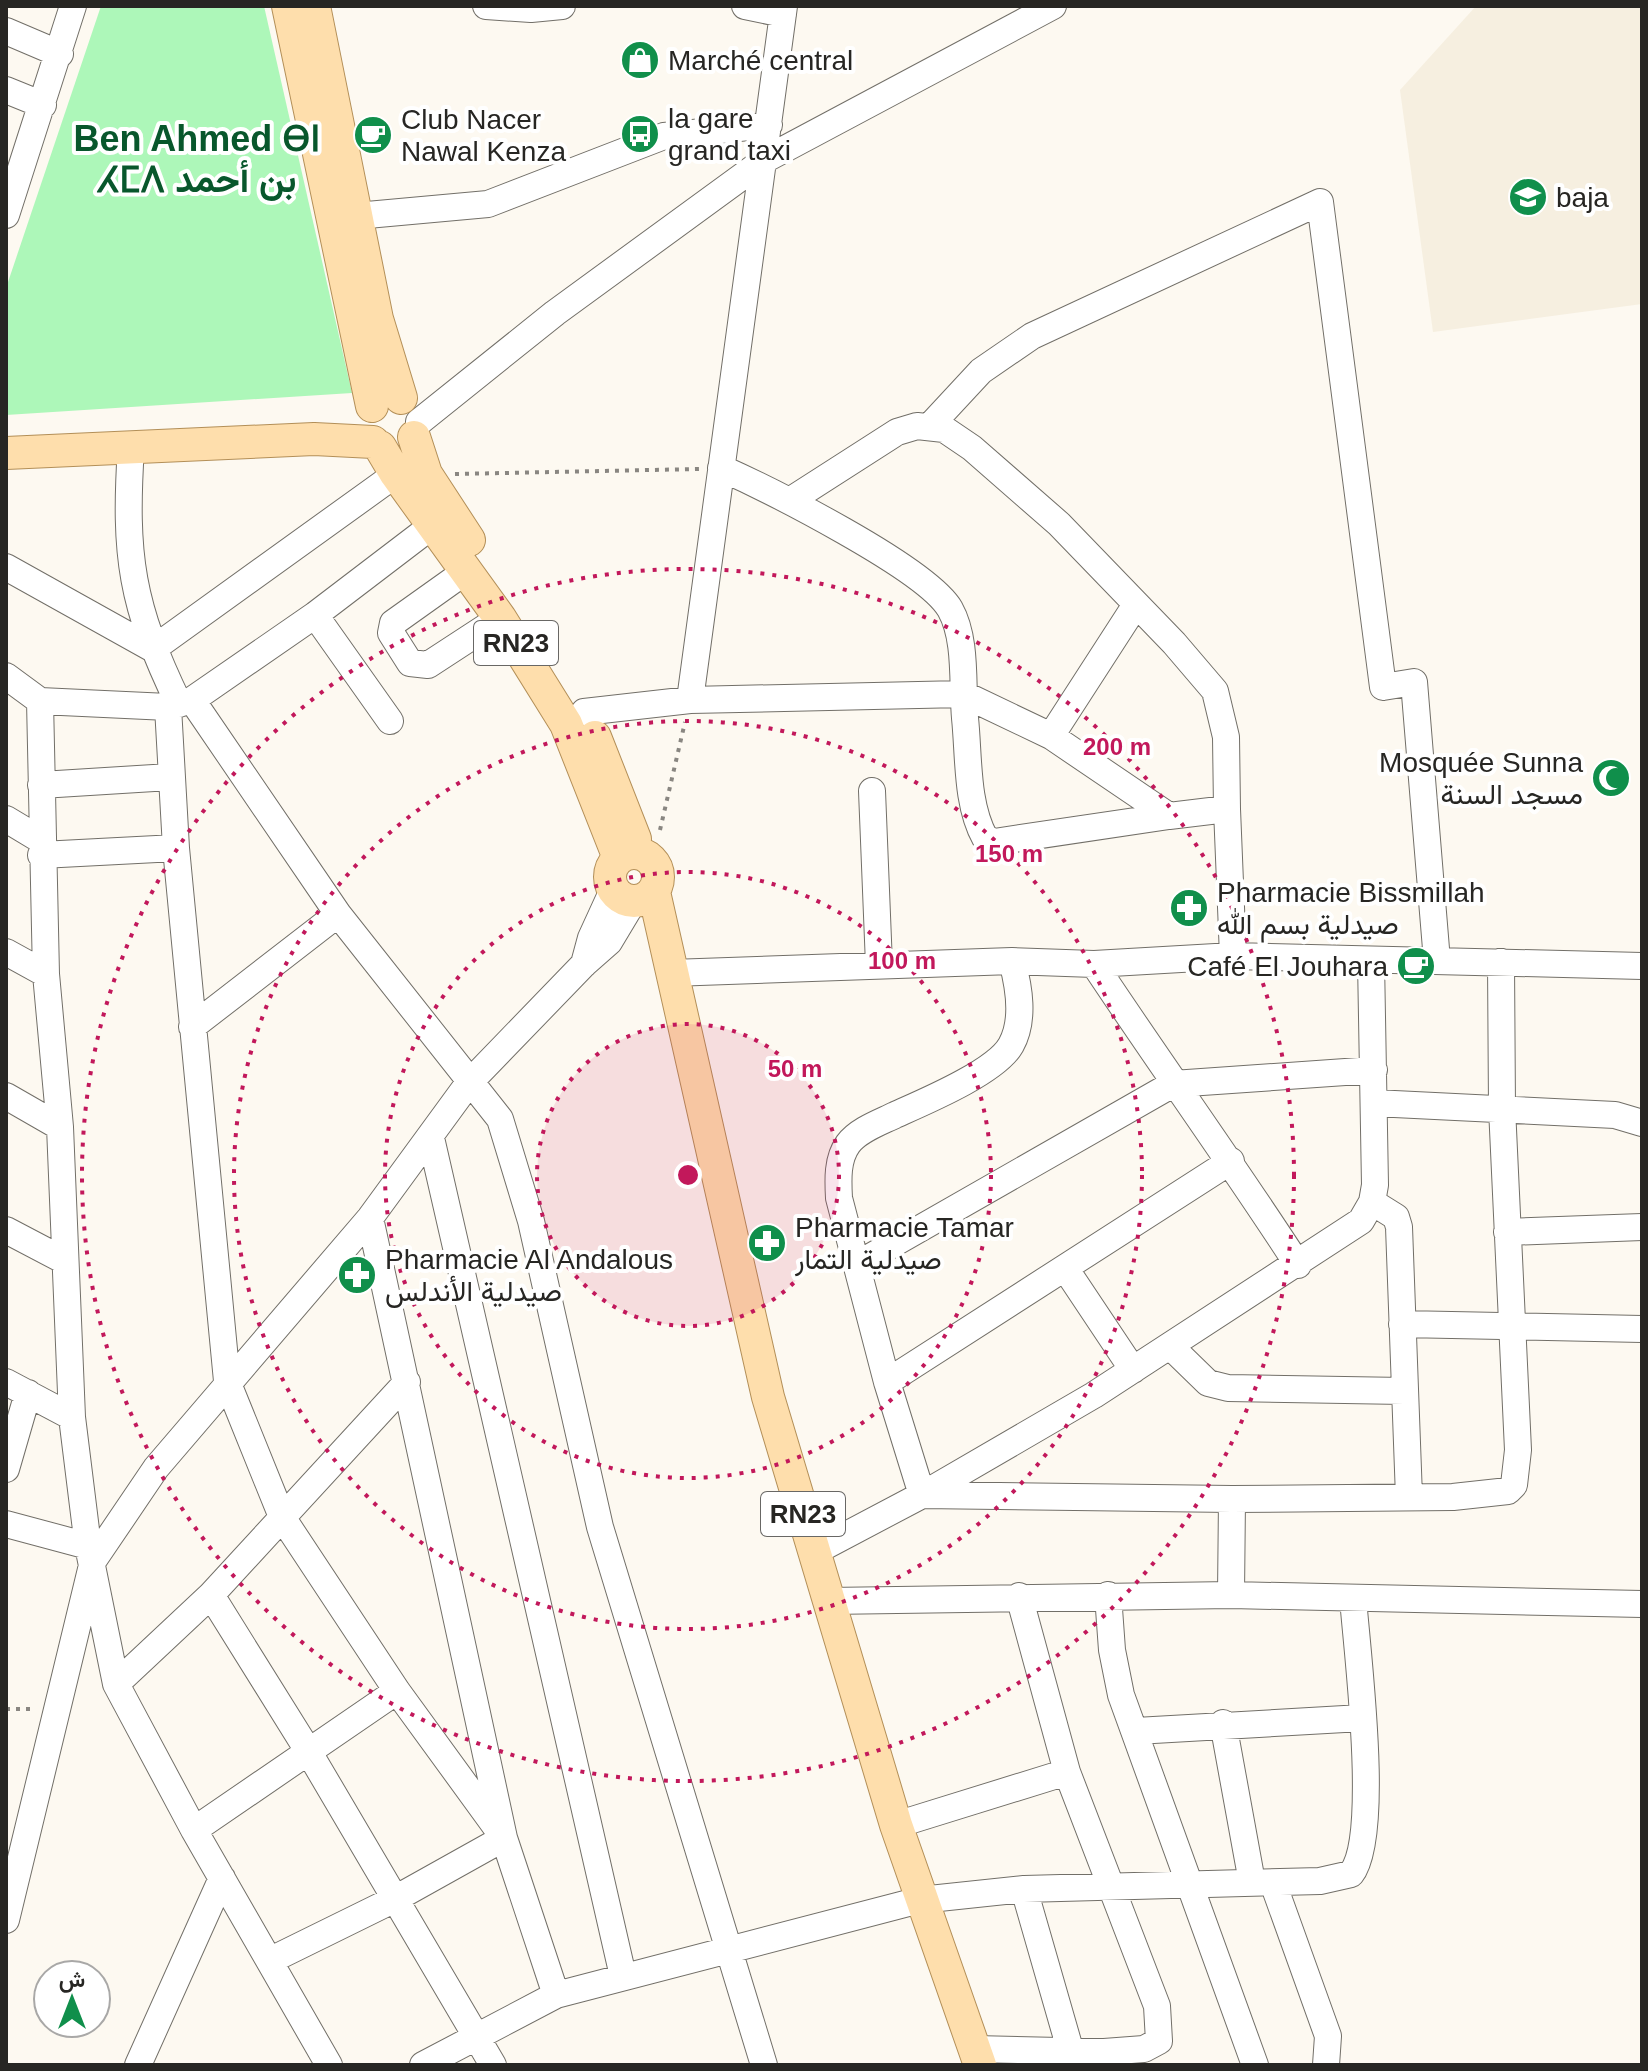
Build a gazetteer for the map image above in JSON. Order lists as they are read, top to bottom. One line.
{"streets":{"main road":["RN23"]},"districts":["Ben Ahmed ⴱⵏ ⵃⵎⴷ بن أحمد"],"places":{"shop":["Marché central"],"bus stop":["la gare grand taxi"],"cafe":["Club Nacer Nawal Kenza","Café El Jouhara"],"school or university":["baja"],"mosque":["Mosquée Sunna مسجد السنة"],"pharmacy":["Pharmacie Bissmillah صيدلية بسم الله","Pharmacie Tamar صيدلية التمار","Pharmacie Al Andalous صيدلية الأندلس"]},"north":"top","rings":["200 m","150 m","100 m","50 m"]}
